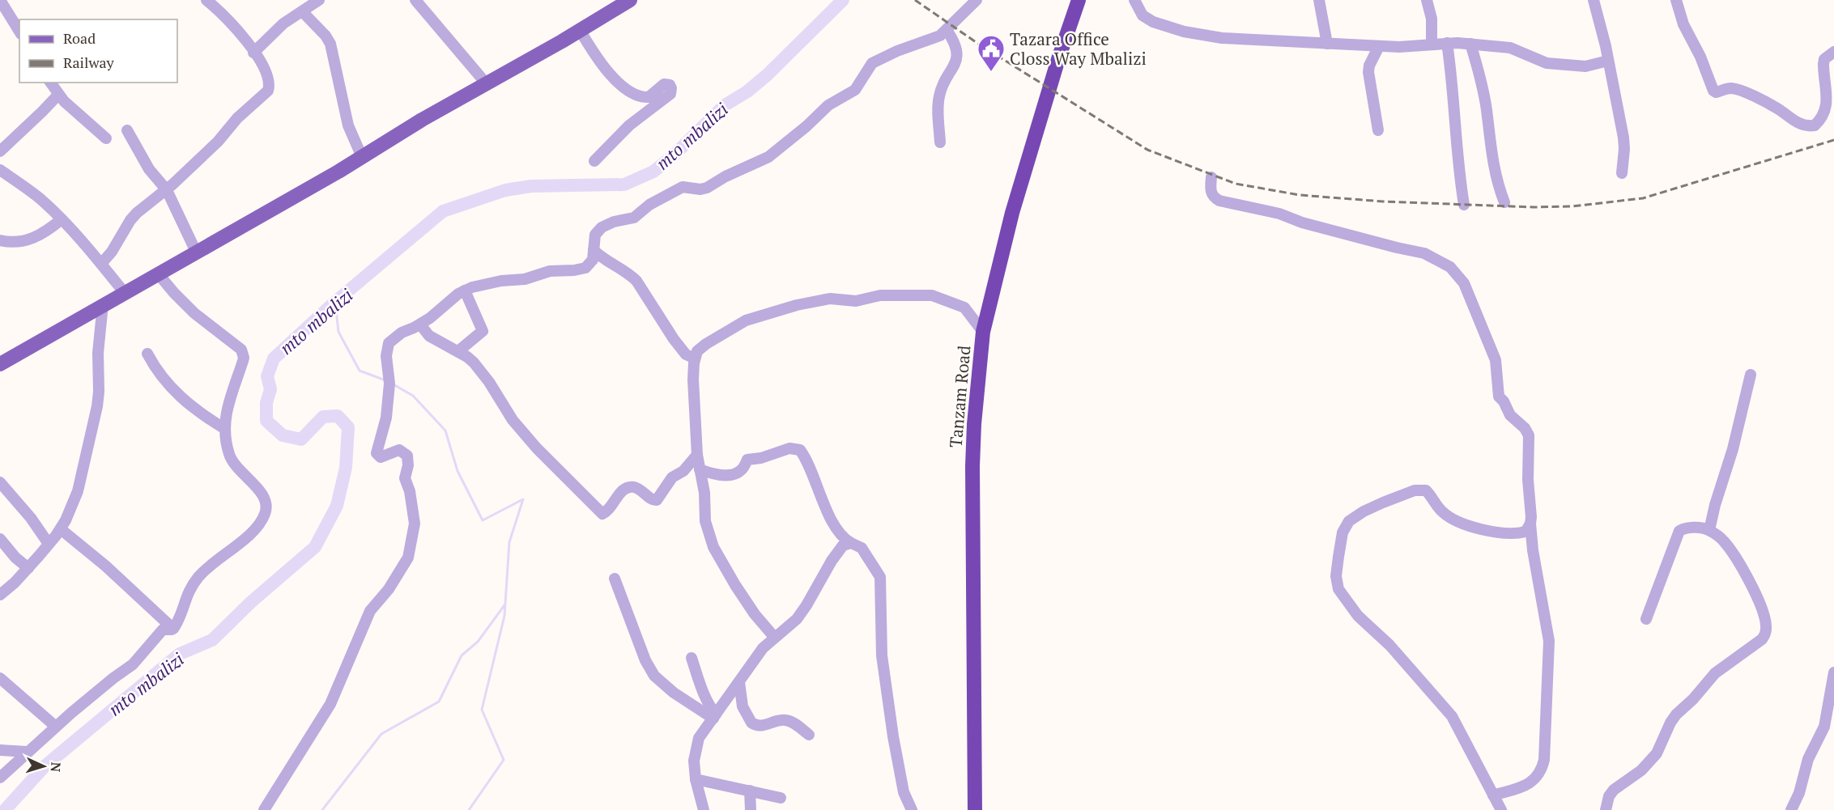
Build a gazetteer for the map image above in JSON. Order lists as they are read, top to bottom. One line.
{"streets":{"highway":["Tanzam Road"]},"water":["mto mbalizi"],"places":{"public building":["Tazara Office Closs Way Mbalizi"]},"legend":["Road","Railway"],"north":"right"}
